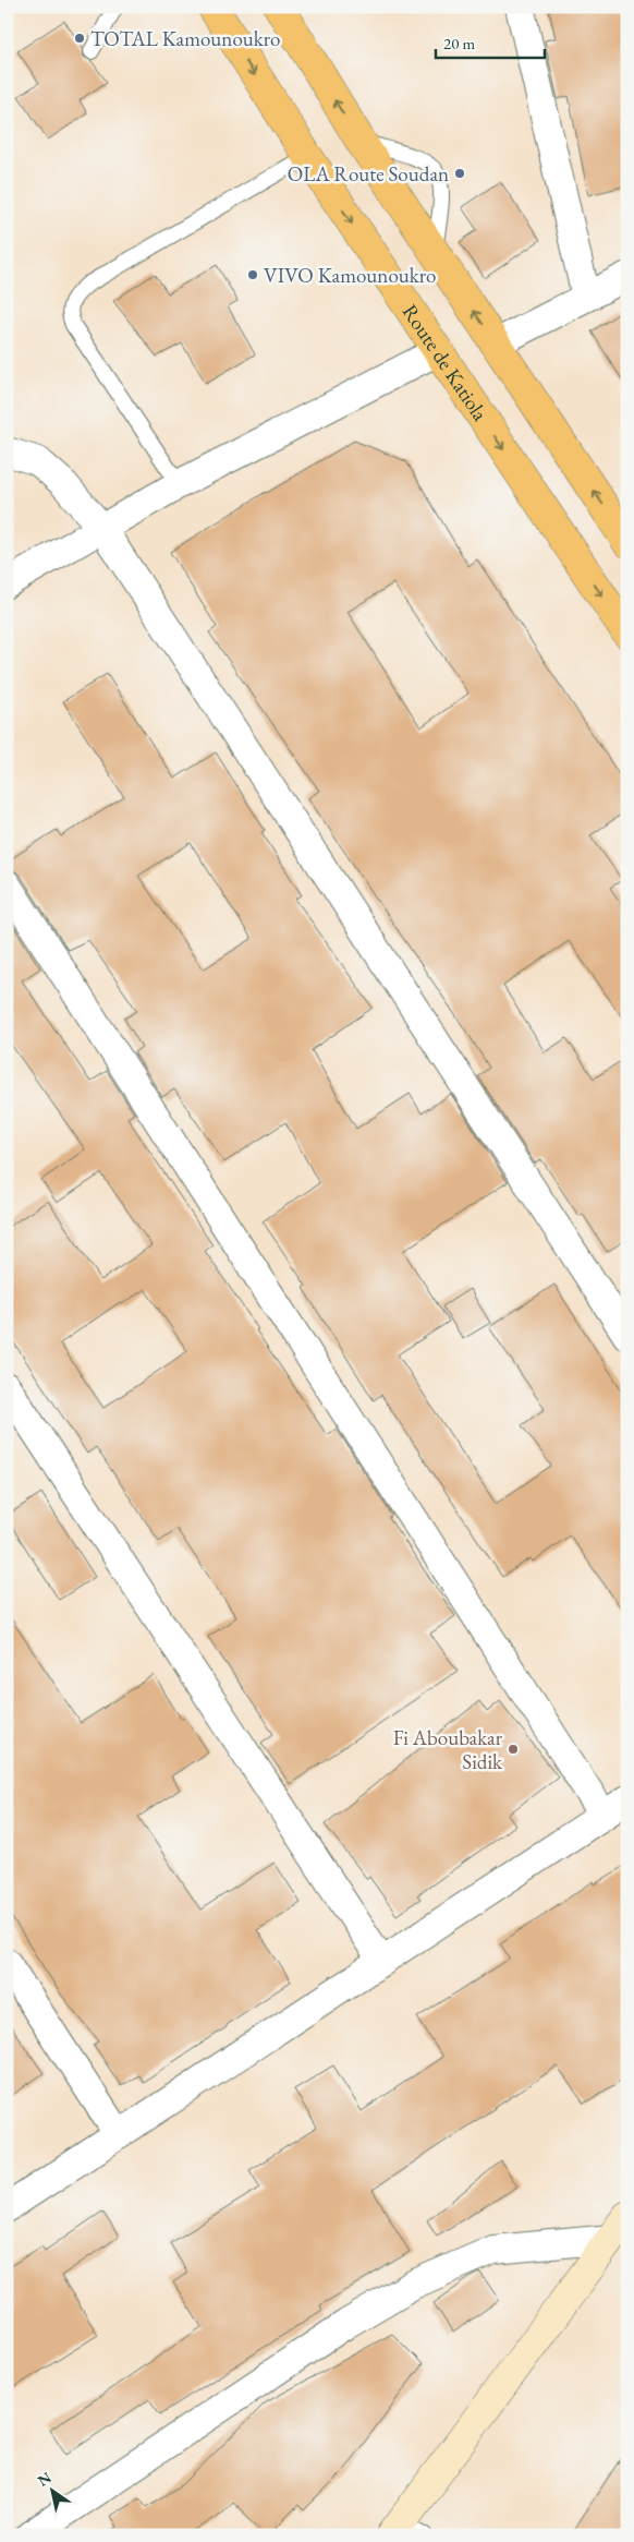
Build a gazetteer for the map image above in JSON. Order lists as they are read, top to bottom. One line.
{"streets":{"highway":["Route de Katiola"]},"places":["TOTAL Kamounoukro","OLA Route Soudan","VIVO Kamounoukro","Fi Aboubakar Sidik"],"scale_bar":"20 m","north":"top left"}
